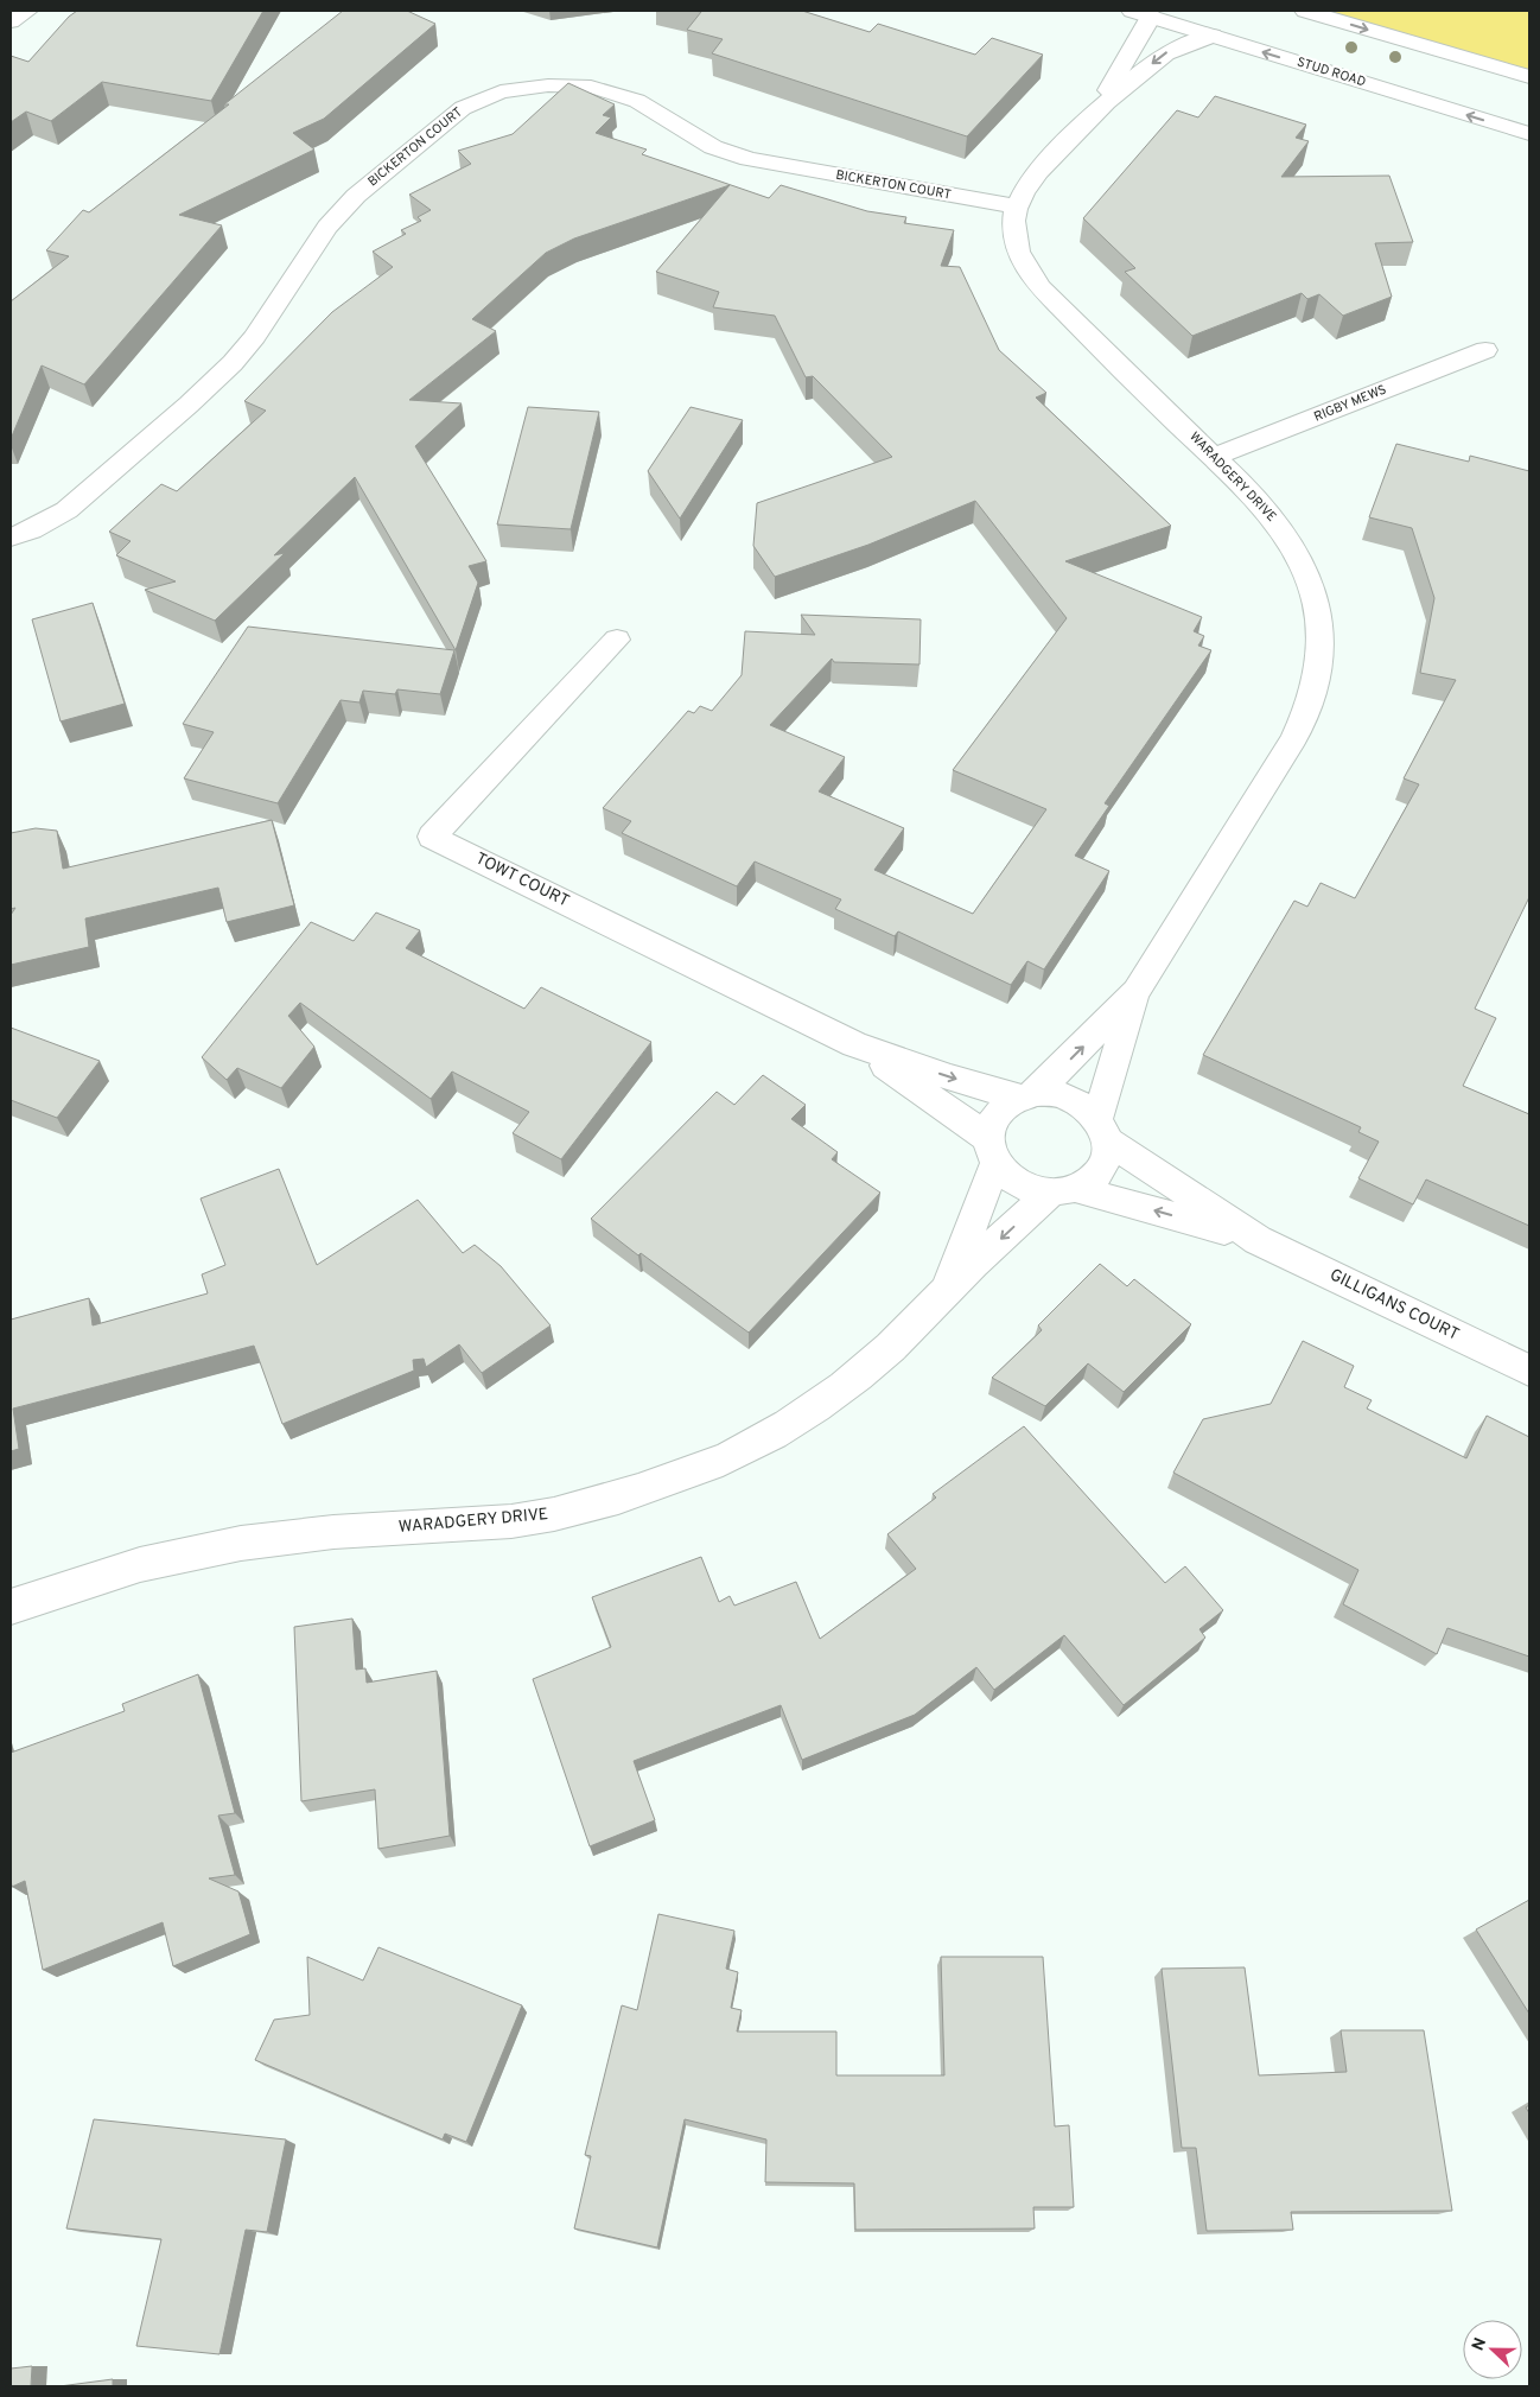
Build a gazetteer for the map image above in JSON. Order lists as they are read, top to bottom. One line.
{"streets":{"main road":["STUD ROAD","BICKERTON COURT","RIGBY MEWS","WARADGERY DRIVE","TOWT COURT","GILLIGANS COURT"]},"crossings":[["BICKERTON COURT","WARADGERY DRIVE"],["RIGBY MEWS","WARADGERY DRIVE"],["WARADGERY DRIVE","TOWT COURT"],["WARADGERY DRIVE","GILLIGANS COURT"],["TOWT COURT","GILLIGANS COURT"]],"north":"left"}
